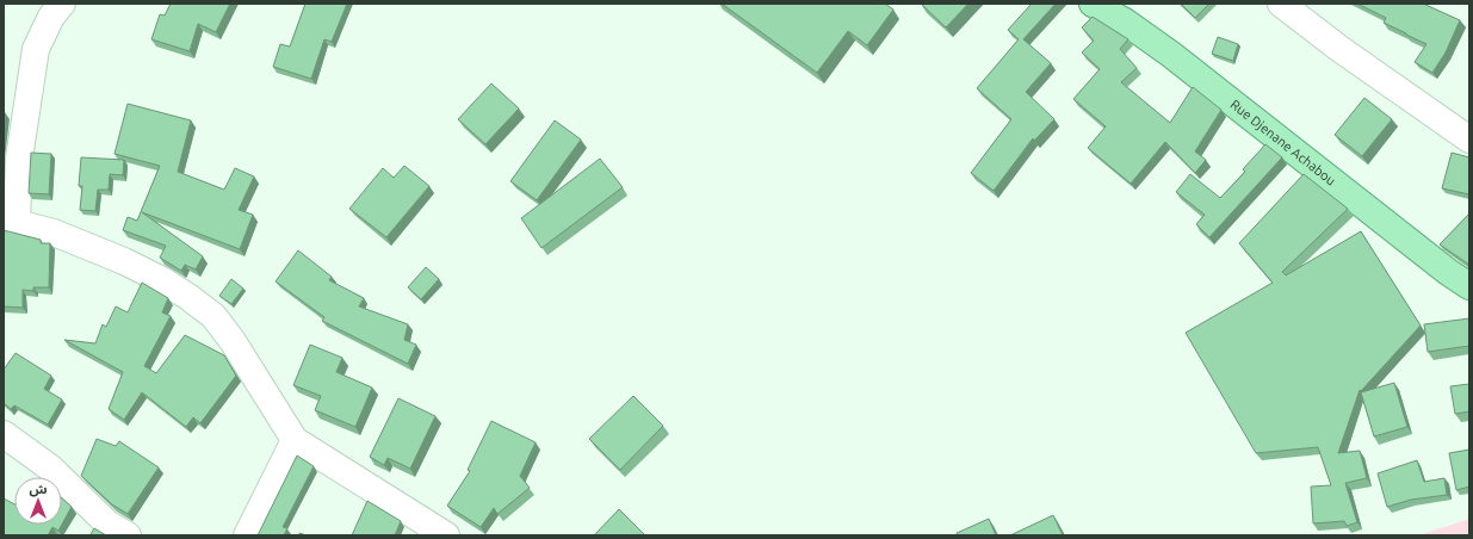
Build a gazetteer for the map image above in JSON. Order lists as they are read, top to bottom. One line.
{"streets":{"main road":["Rue Djenane Achabou"]},"north":"top"}
